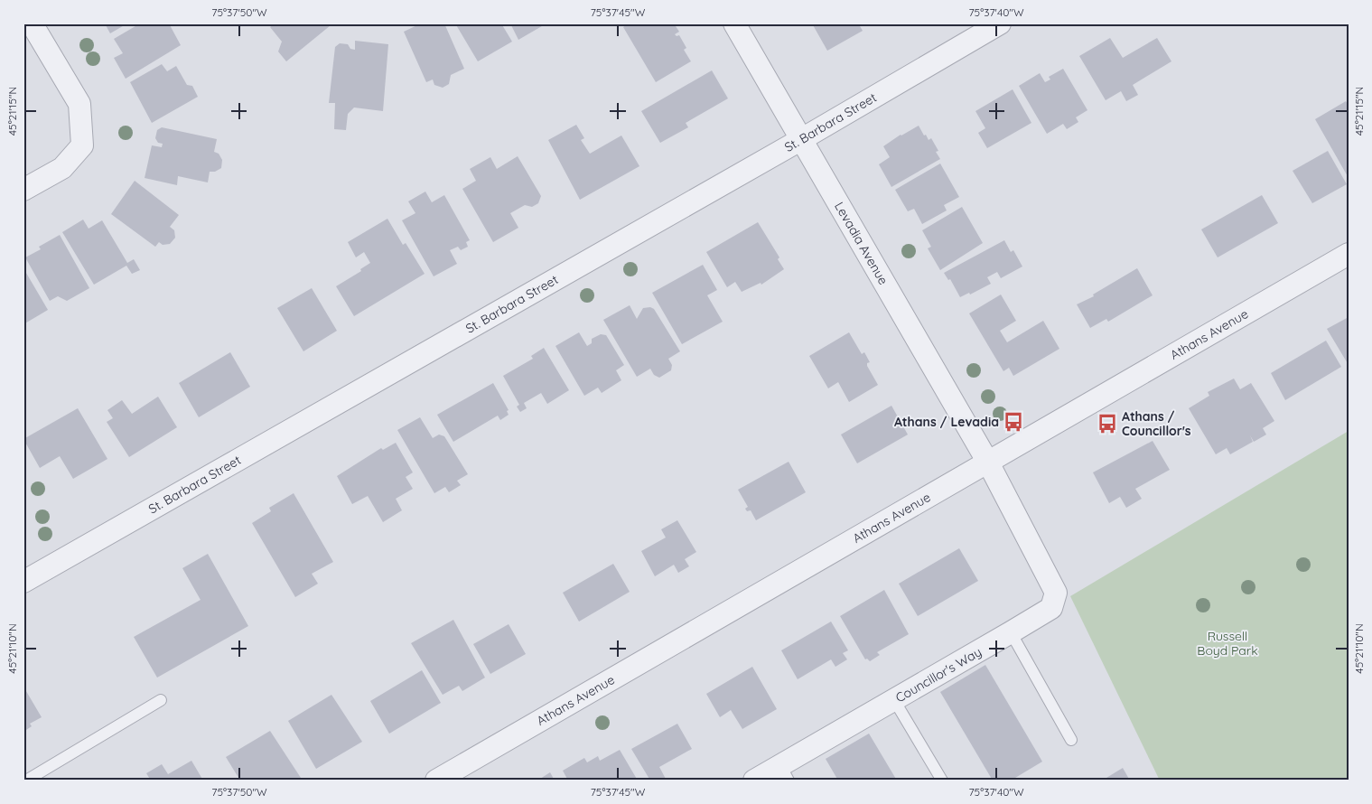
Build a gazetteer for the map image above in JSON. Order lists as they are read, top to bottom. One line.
{"streets":{"street":["St. Barbara Street","Levadia Avenue","Athans Avenue","Councillor's Way"]},"crossings":[["St. Barbara Street","Levadia Avenue"],["Levadia Avenue","Athans Avenue"],["Levadia Avenue","Councillor's Way"],["Athans Avenue","Councillor's Way"]],"parks":["Russell Boyd Park"],"places":{"bus stop":["Athans / Levadia","Athans / Councillor's"]},"coordinates":["75°37'50\"W","75°37'45\"W","75°37'40\"W","45°21'15\"N","45°21'10\"N"]}
